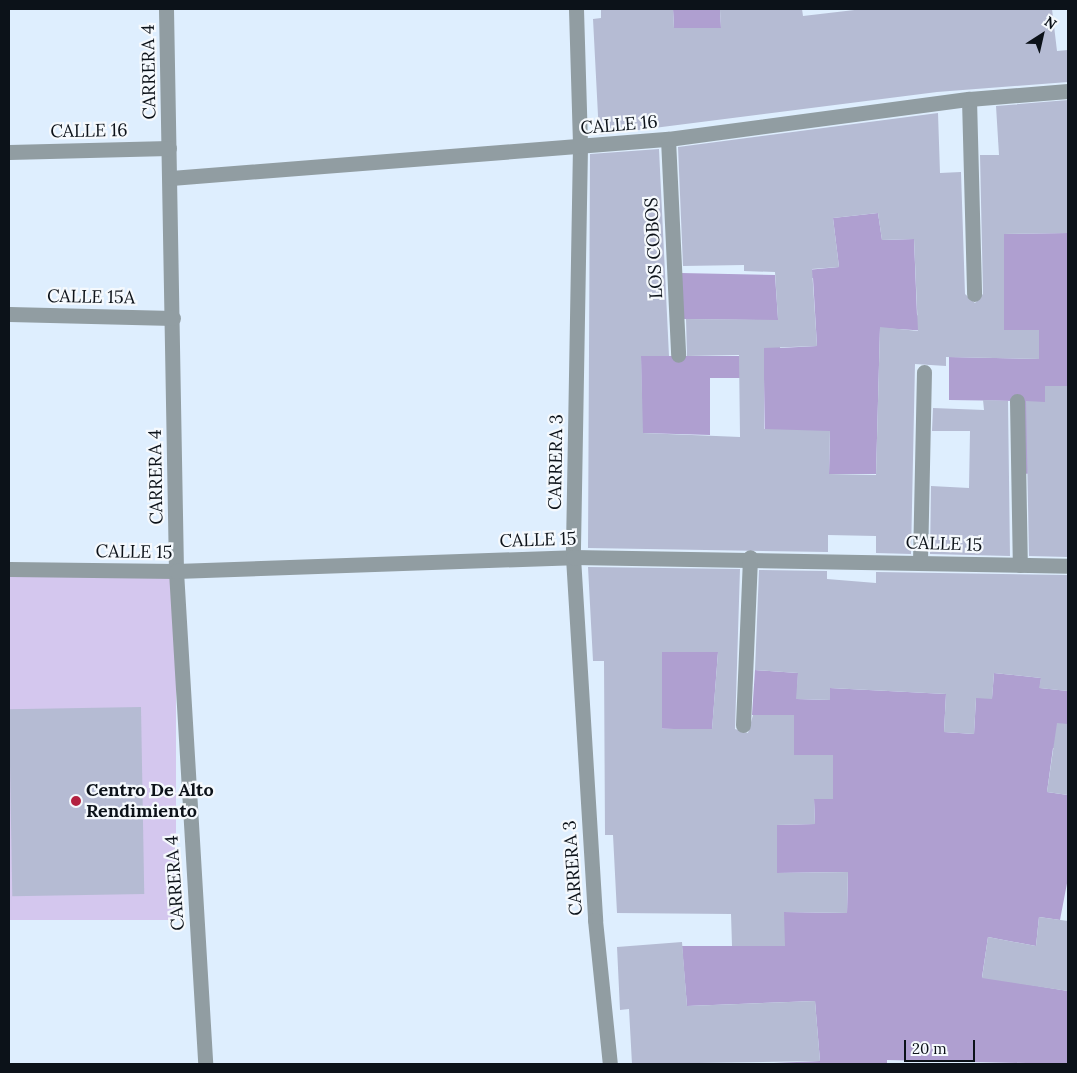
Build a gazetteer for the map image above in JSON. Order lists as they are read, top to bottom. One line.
{"streets":{"street":["CARRERA 4","CALLE 16","LOS COBOS","CALLE 15A","CARRERA 3","CALLE 15"]},"crossings":[["CARRERA 4","CALLE 16"],["CARRERA 4","CALLE 15A"],["CARRERA 4","CALLE 15"],["CALLE 16","LOS COBOS"],["CALLE 16","CARRERA 3"],["CARRERA 3","CALLE 15"]],"places":["Centro De Alto Rendimiento"],"scale_bar":"20 m","north":"top right"}
